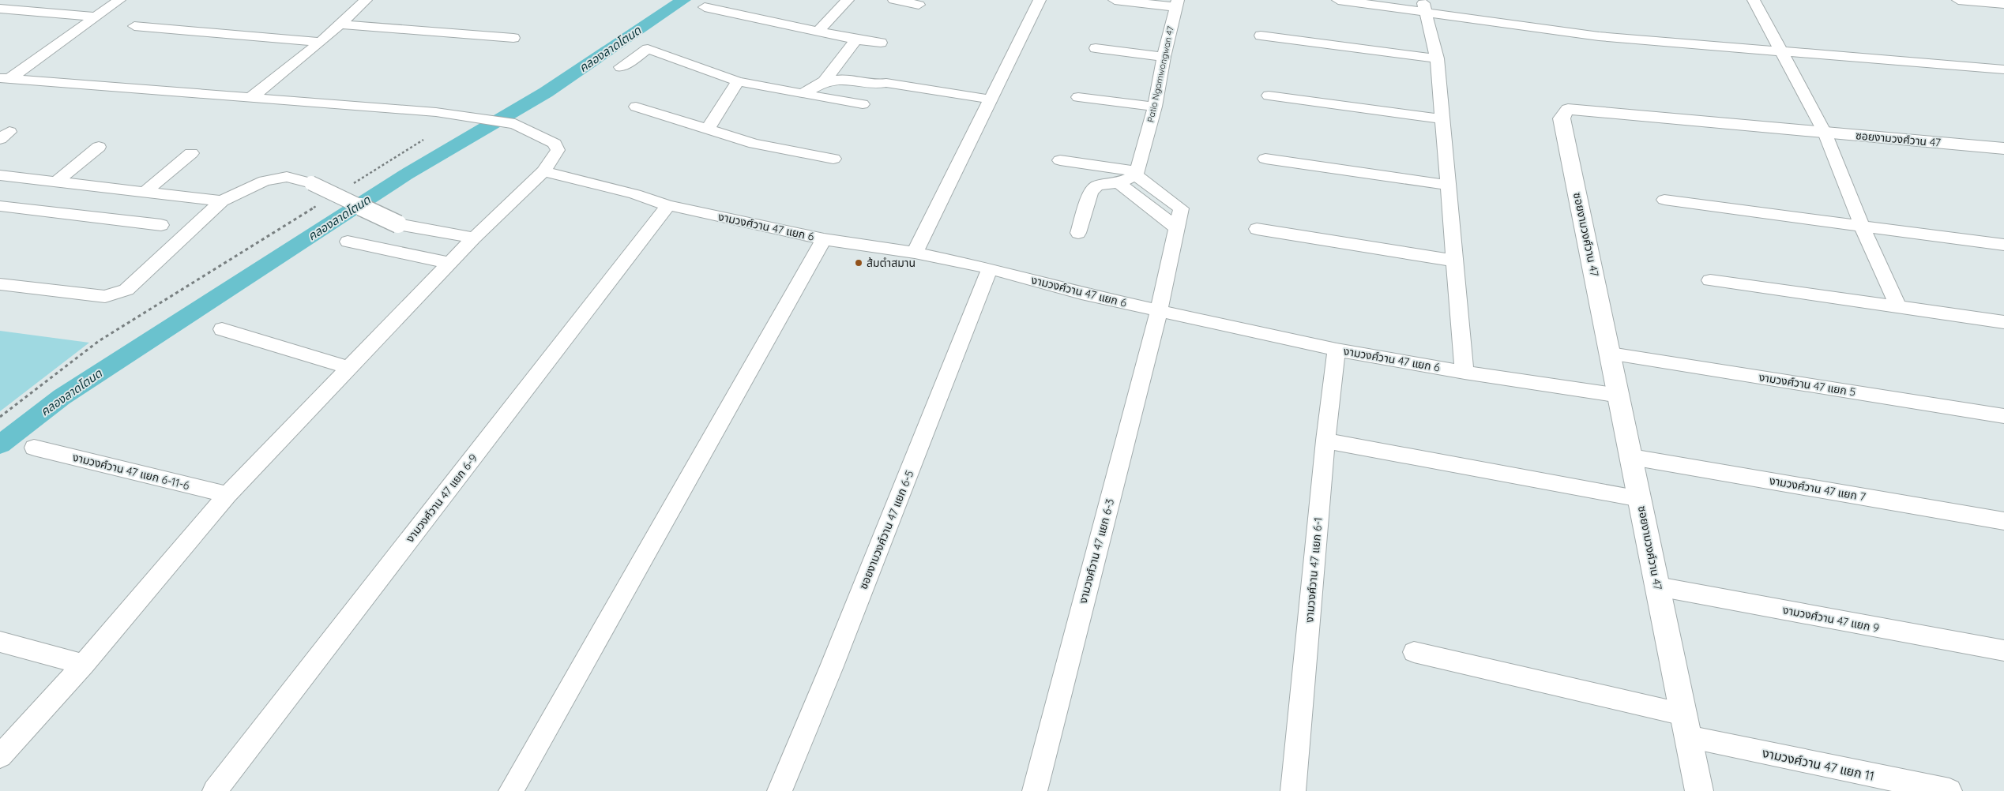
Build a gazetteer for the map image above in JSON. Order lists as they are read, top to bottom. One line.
{"streets":{"street":["Patio Ngamwongwan 47","ซอยงามวงศ์วาน 47","งามวงศ์วาน 47 แยก 6","งามวงศ์วาน 47 แยก 5","งามวงศ์วาน 47 แยก 6-11-6","งามวงศ์วาน 47 แยก 7","งามวงศ์วาน 47 แยก 6-9","ซอยงามวงศ์วาน 47 แยก 6-5","งามวงศ์วาน 47 แยก 6-3","งามวงศ์วาน 47 แยก 6-1","งามวงศ์วาน 47 แยก 9","งามวงศ์วาน 47 แยก 11"]},"crossings":[["Patio Ngamwongwan 47","งามวงศ์วาน 47 แยก 6-3"],["ซอยงามวงศ์วาน 47","งามวงศ์วาน 47 แยก 6"],["ซอยงามวงศ์วาน 47","งามวงศ์วาน 47 แยก 5"],["ซอยงามวงศ์วาน 47","งามวงศ์วาน 47 แยก 7"],["ซอยงามวงศ์วาน 47","งามวงศ์วาน 47 แยก 9"],["ซอยงามวงศ์วาน 47","งามวงศ์วาน 47 แยก 11"],["งามวงศ์วาน 47 แยก 6","งามวงศ์วาน 47 แยก 6-9"],["งามวงศ์วาน 47 แยก 6","ซอยงามวงศ์วาน 47 แยก 6-5"],["งามวงศ์วาน 47 แยก 6","งามวงศ์วาน 47 แยก 6-3"],["งามวงศ์วาน 47 แยก 6","งามวงศ์วาน 47 แยก 6-1"]],"water":["คลองลาดโตนด"],"places":["ส้มตำสมาน"]}
